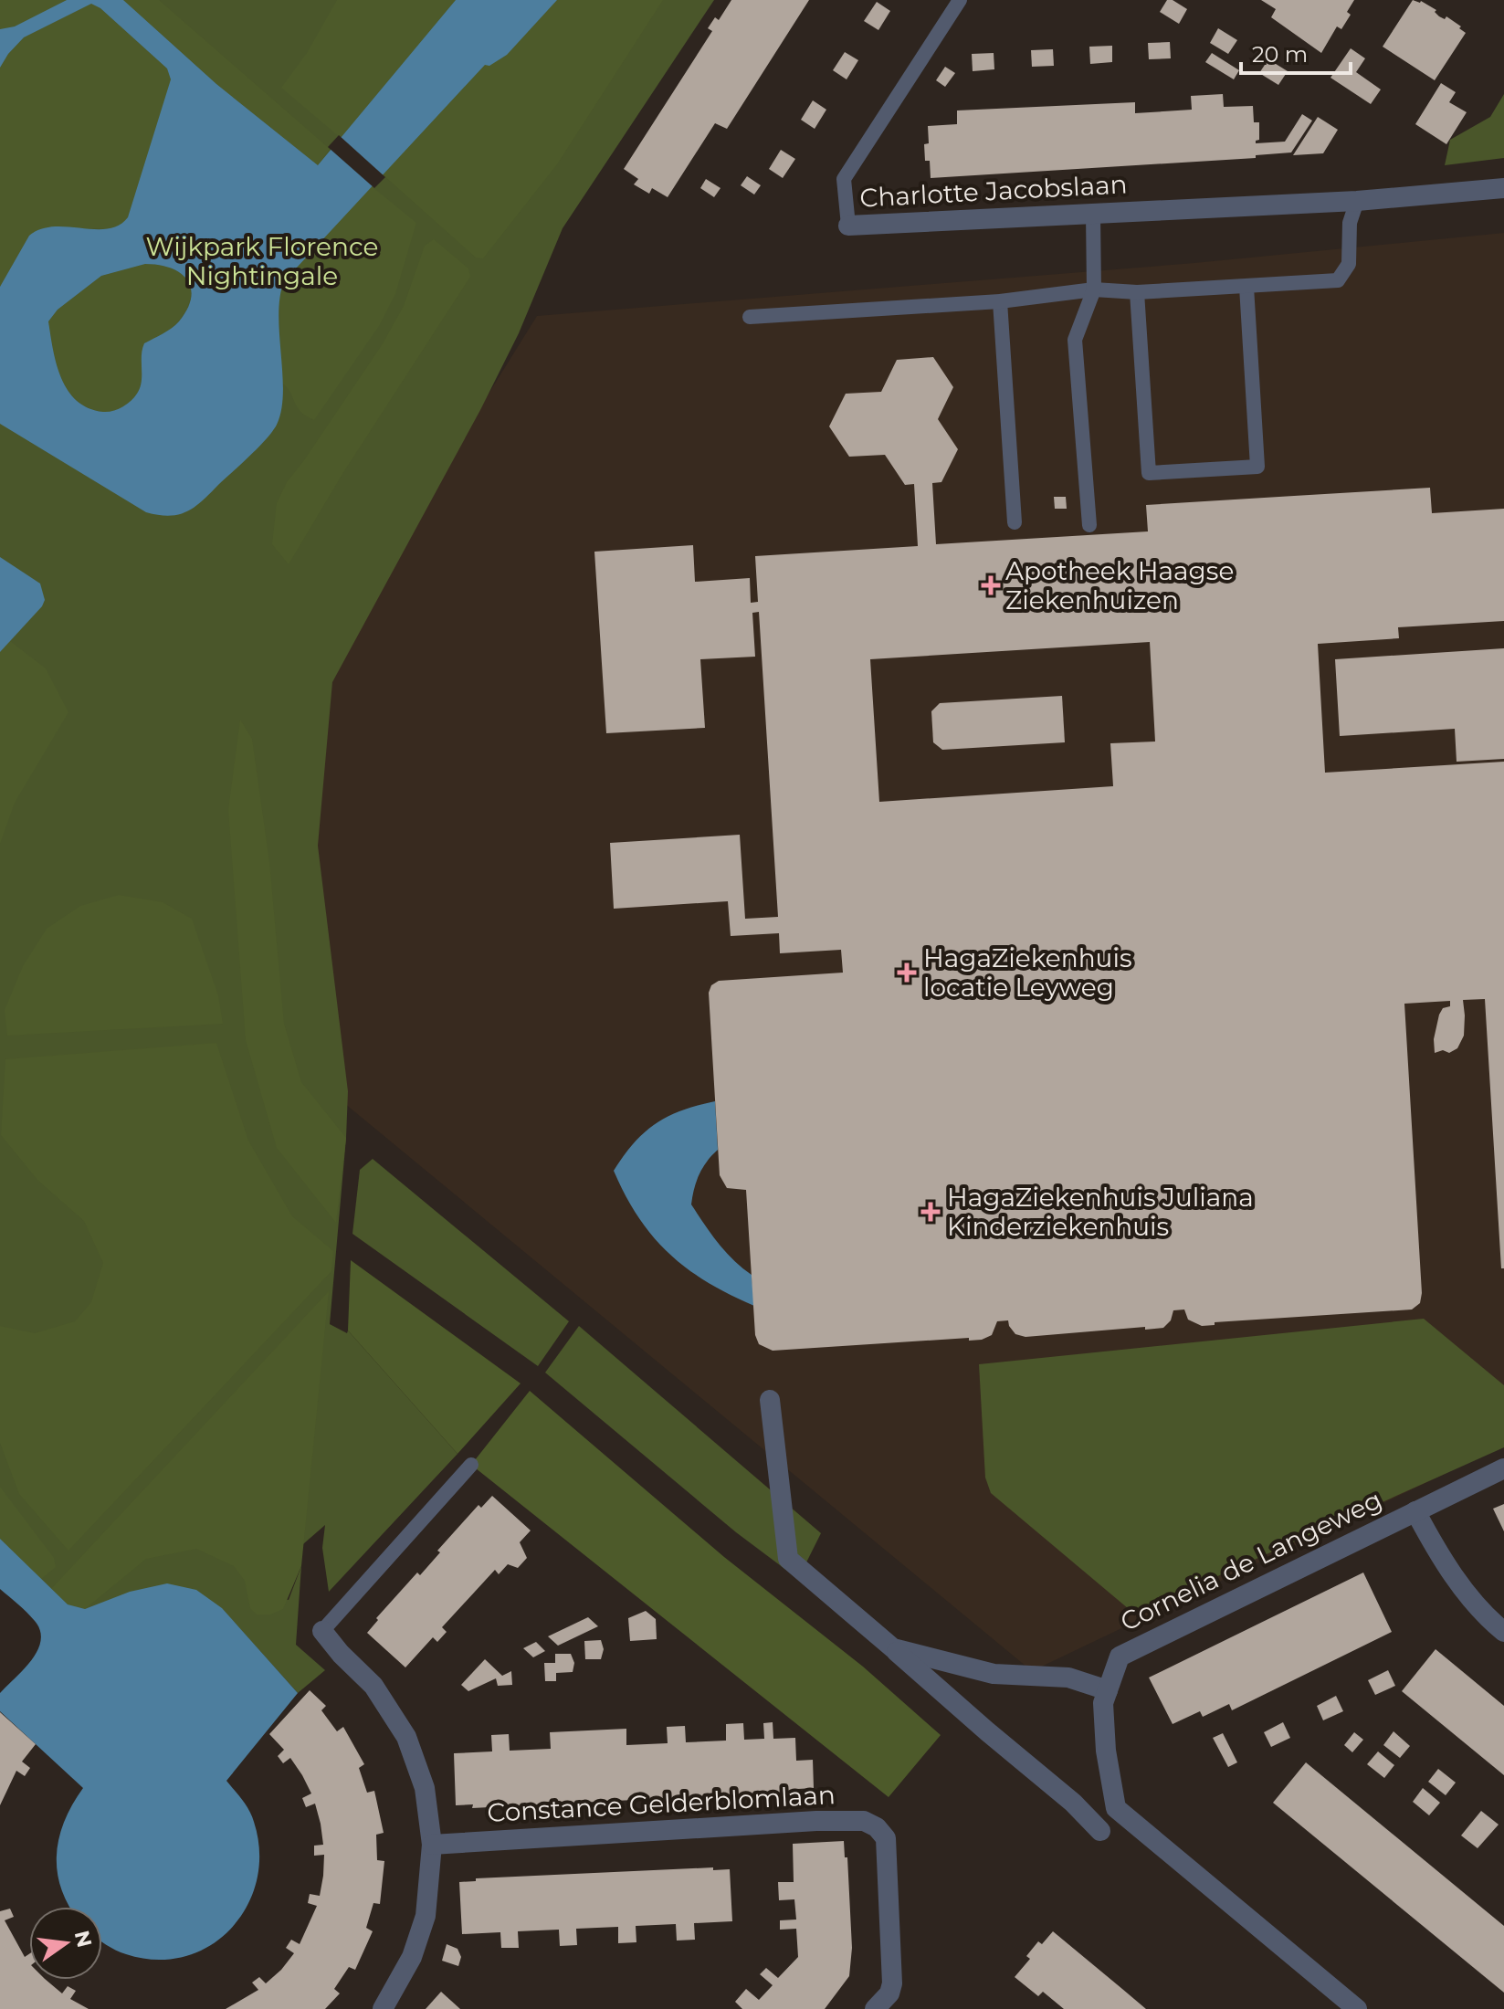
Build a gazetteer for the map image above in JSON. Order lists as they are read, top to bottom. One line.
{"streets":{"street":["Charlotte Jacobslaan","Cornelia de Langeweg","Constance Gelderblomlaan"]},"parks":["Wijkpark Florence Nightingale"],"places":{"health":["Apotheek Haagse Ziekenhuizen","HagaZiekenhuis locatie Leyweg","HagaZiekenhuis Juliana Kinderziekenhuis"]},"scale_bar":"20 m","north":"right"}
